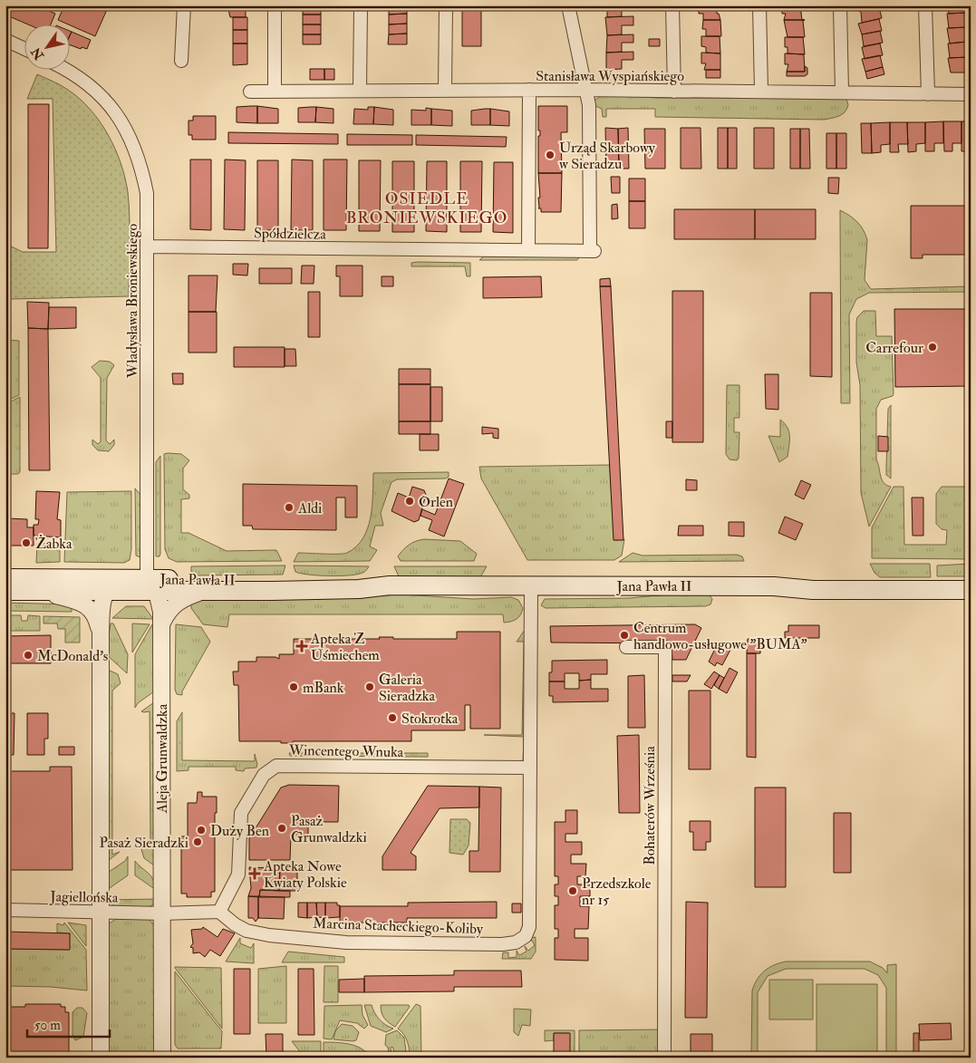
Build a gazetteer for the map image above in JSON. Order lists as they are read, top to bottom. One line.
{"streets":{"main road":["Jana Pawła II"],"street":["Stanisława Wyspiańskiego","Spółdzielcza","Władysława Broniewskiego","Wincentego Wnuka","Aleja Grunwaldzka","Bohaterów Września","Jagiellońska","Marcina Stacheckiego-Koliby"]},"crossings":[["Stanisława Wyspiańskiego","Spółdzielcza"],["Spółdzielcza","Władysława Broniewskiego"],["Władysława Broniewskiego","Jana Pawła II"],["Władysława Broniewskiego","Aleja Grunwaldzka"],["Jana Pawła II","Aleja Grunwaldzka"],["Wincentego Wnuka","Marcina Stacheckiego-Koliby"],["Aleja Grunwaldzka","Jagiellońska"]],"districts":["OSIEDLE BRONIEWSKIEGO"],"places":{"other":["Urząd Skarbowy w Sieradzu","Carrefour","Orlen","Aldi","Żabka","Centrum handlowo-usługowe \"BUMA\"","McDonald's","mBank","Galeria Sieradzka","Stokrotka","Pasaż Grunwaldzki","Duży Ben","Pasaż Sieradzki","Przedszkole nr 15"],"health":["Apteka Z Uśmiechem","Apteka Nowe Kwiaty Polskie"]},"scale_bar":"50 m","north":"bottom left"}
